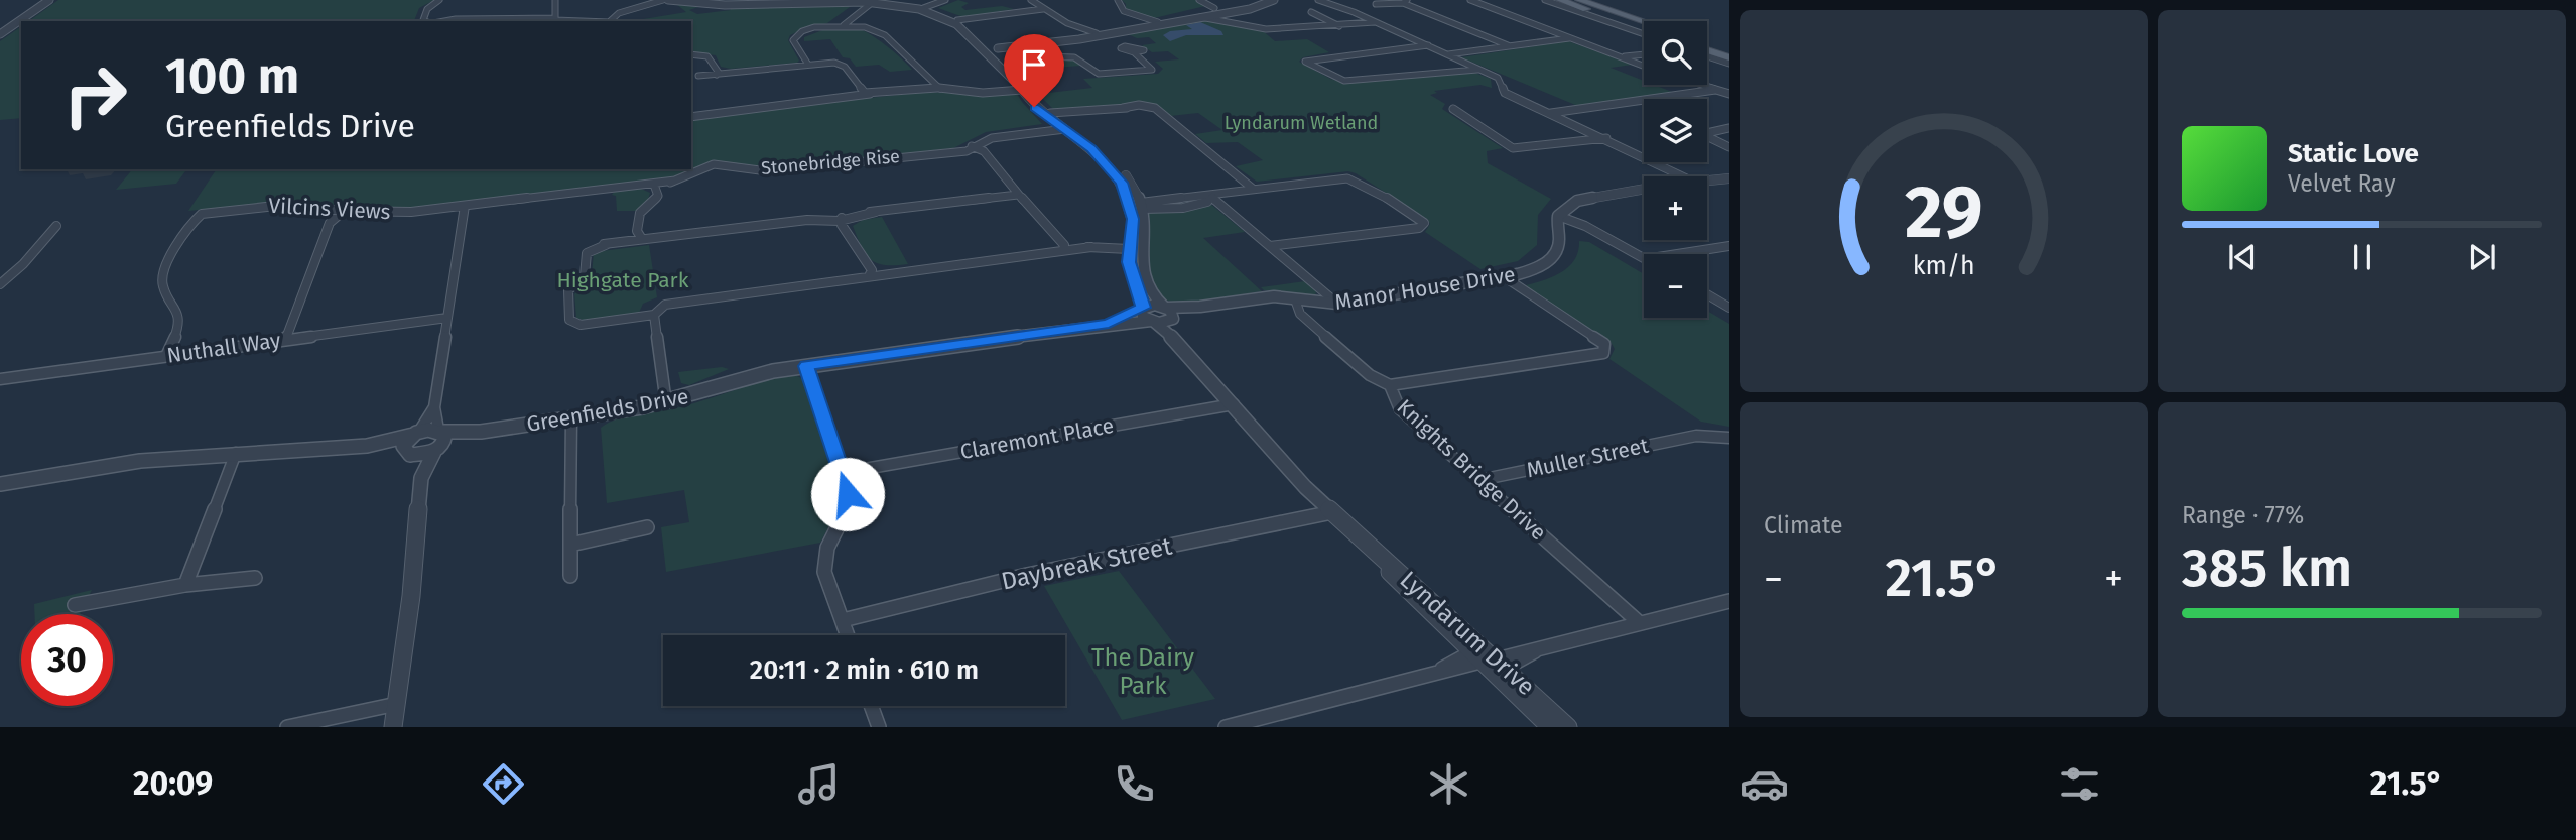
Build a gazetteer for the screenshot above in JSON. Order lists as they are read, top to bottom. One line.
{"streets":{"street":["Stonebridge Rise","Vilcins Views","Manor House Drive","Nuthall Way","Greenfields Drive","Claremont Place","Muller Street","Knights Bridge Drive","Daybreak Street","Lyndarum Drive"]},"crossings":[["Stonebridge Rise","Vilcins Views"],["Vilcins Views","Nuthall Way"],["Manor House Drive","Greenfields Drive"],["Manor House Drive","Knights Bridge Drive"],["Manor House Drive","Lyndarum Drive"],["Greenfields Drive","Lyndarum Drive"],["Claremont Place","Lyndarum Drive"],["Muller Street","Knights Bridge Drive"],["Daybreak Street","Lyndarum Drive"]],"parks":["Lyndarum Wetland","Highgate Park","The Dairy Park"],"page":{"map_buttons":["+","−"],"turn":["100 m","Greenfields Drive"],"song":["Static Love","Velvet Ray"],"tile":["Climate",["Range · 77%","385 km"]],"heat":["−","21.5°","+"],"limit":"30","trip":"20:11 · 2 min · 610 m","tabs":["20:09","21.5°"],"gauge":["29","km/h"]}}
